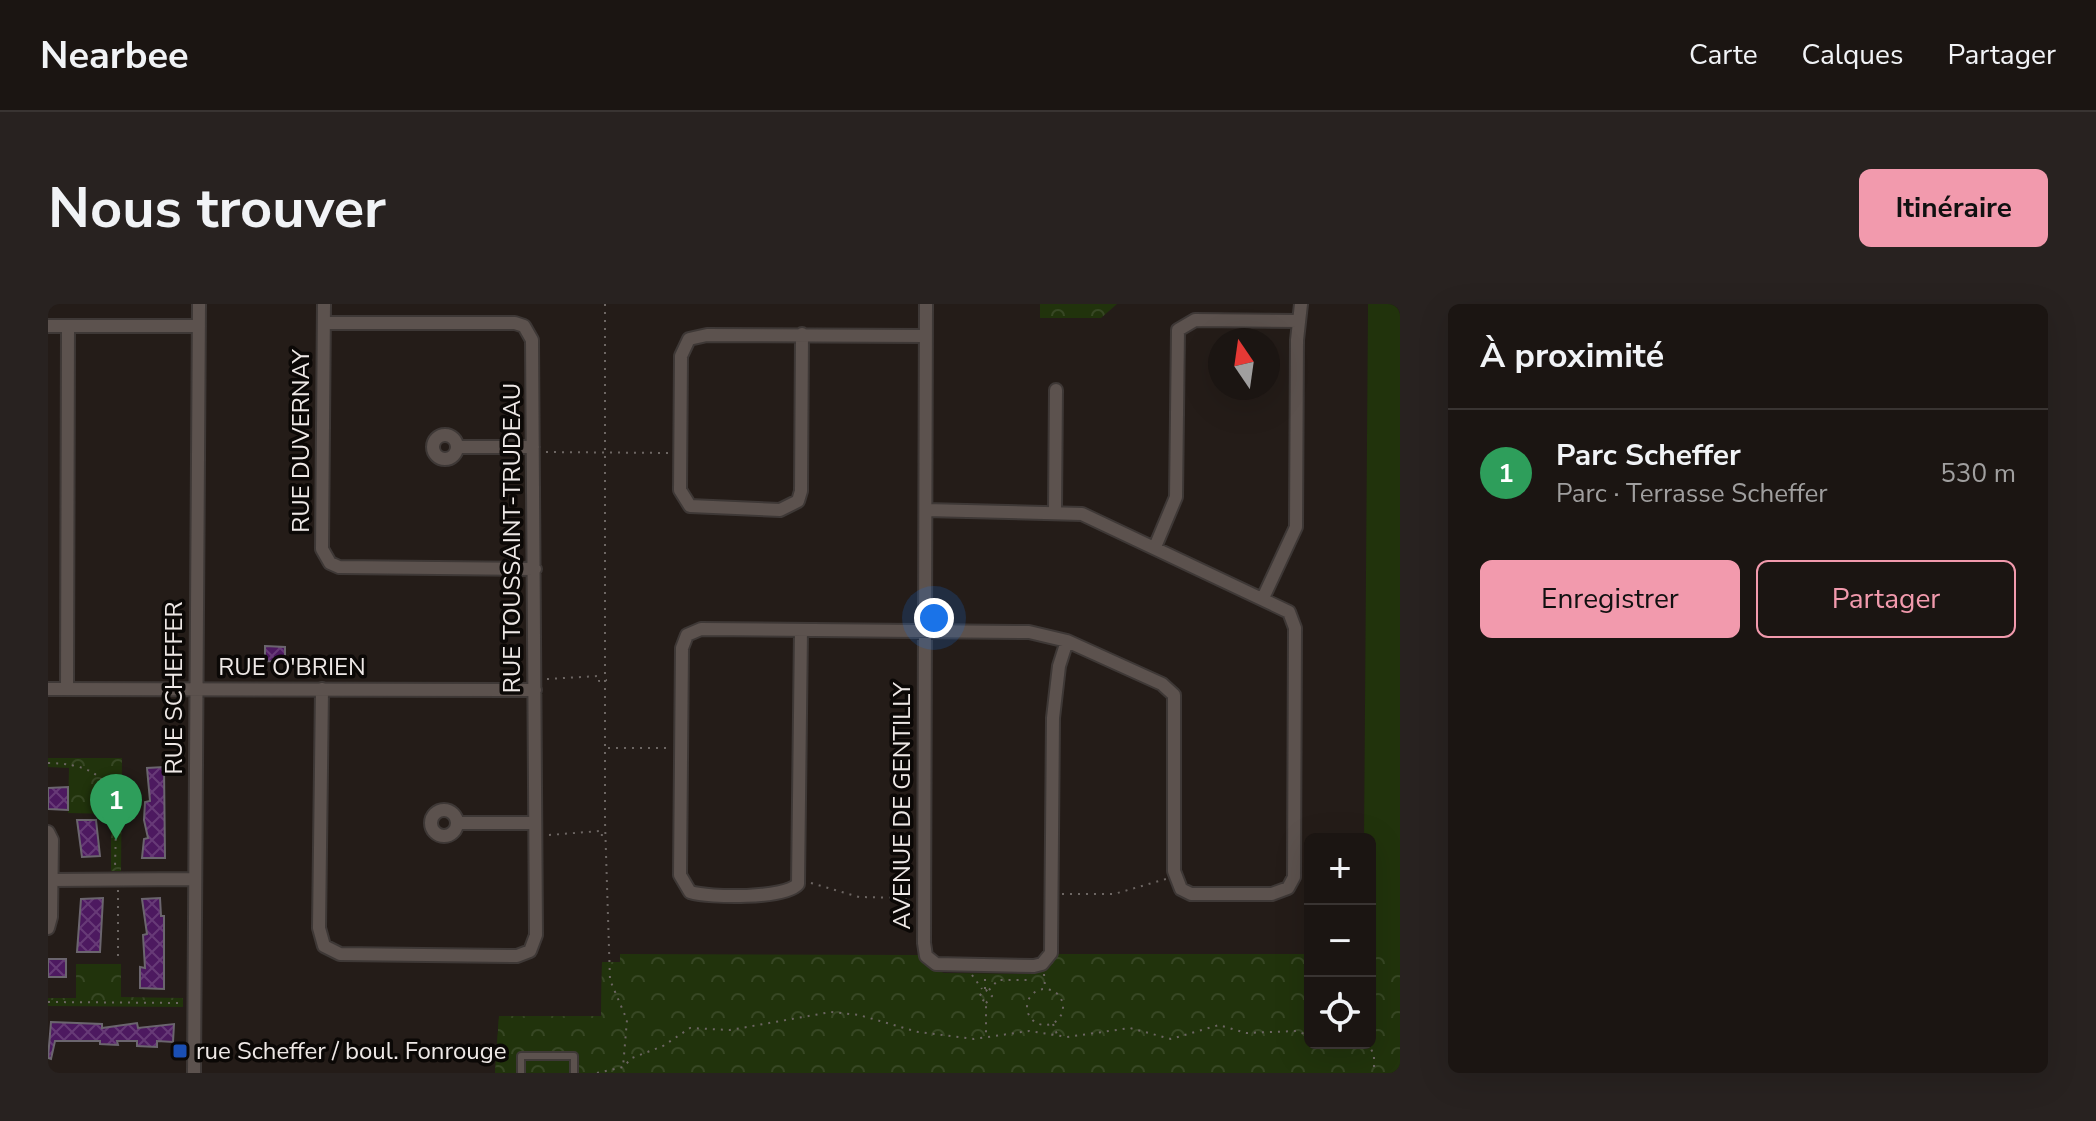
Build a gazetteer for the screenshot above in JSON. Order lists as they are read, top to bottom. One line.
{"streets":{"street":["RUE DUVERNAY","RUE TOUSSAINT-TRUDEAU","RUE O'BRIEN","RUE SCHEFFER","AVENUE DE GENTILLY"]},"crossings":[["RUE DUVERNAY","RUE TOUSSAINT-TRUDEAU"],["RUE TOUSSAINT-TRUDEAU","RUE O'BRIEN"],["RUE O'BRIEN","RUE SCHEFFER"]],"places":{"transit":["rue Scheffer / boul. Fonrouge"]},"north":"top","page":{"header":"Nearbee","nav":["Carte","Calques","Partager"],"buttons":["Itinéraire",["Enregistrer","Partager"]],"title":"Nous trouver","heading":"À proximité","list":[{"mark":"1","name":"Parc Scheffer","note":"Parc · Terrasse Scheffer","value":"530 m"}],"pins":"1","map_buttons":["+","−"]}}
